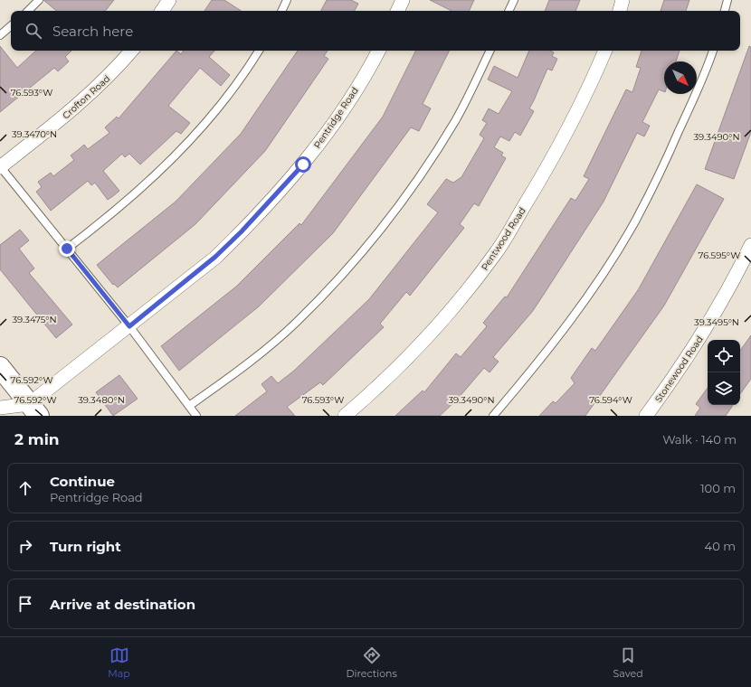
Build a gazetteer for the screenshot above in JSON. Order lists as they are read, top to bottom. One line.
{"streets":{"street":["Crofton Road","Pentridge Road","Pentwood Road","Stonewood Road"]},"north":"bottom right","page":{"search":"Search here","heading":["2 min","Walk · 140 m"],"list":[["Continue","Pentridge Road","100 m"],["Turn right","40 m"],"Arrive at destination"],"nav":["Map","Directions","Saved"]},"coordinates":["76.593°W","39.3470°N","39.3490°N","76.595°W","39.3475°N","39.3495°N","76.592°W","39.3480°N","76.594°W"]}
